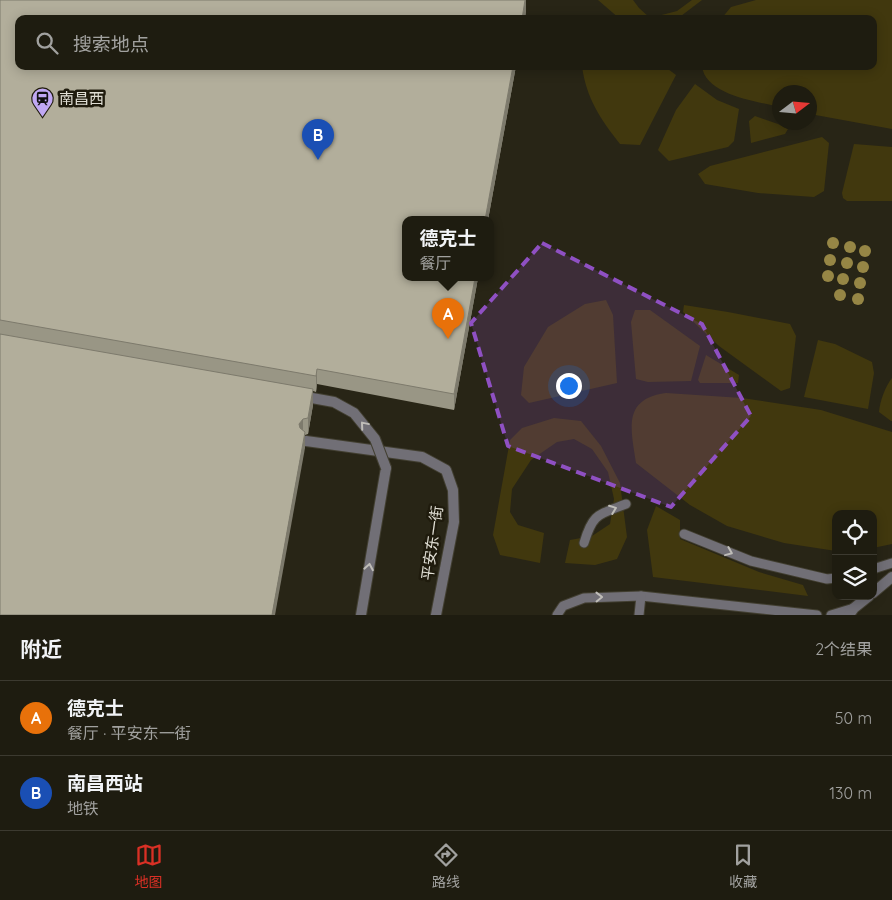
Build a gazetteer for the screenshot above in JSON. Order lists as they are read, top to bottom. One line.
{"streets":{"street":["平安东一街"]},"places":{"station":["南昌西"]},"north":"right","page":{"search":"搜索地点","pins":["B","A"],"popup":["德克士","餐厅"],"heading":["附近","2个结果"],"list":[{"mark":"A","name":"德克士","note":"餐厅 · 平安东一街","value":"50 m"},{"mark":"B","name":"南昌西站","note":"地铁","value":"130 m"}],"nav":["地图","路线","收藏"]}}
